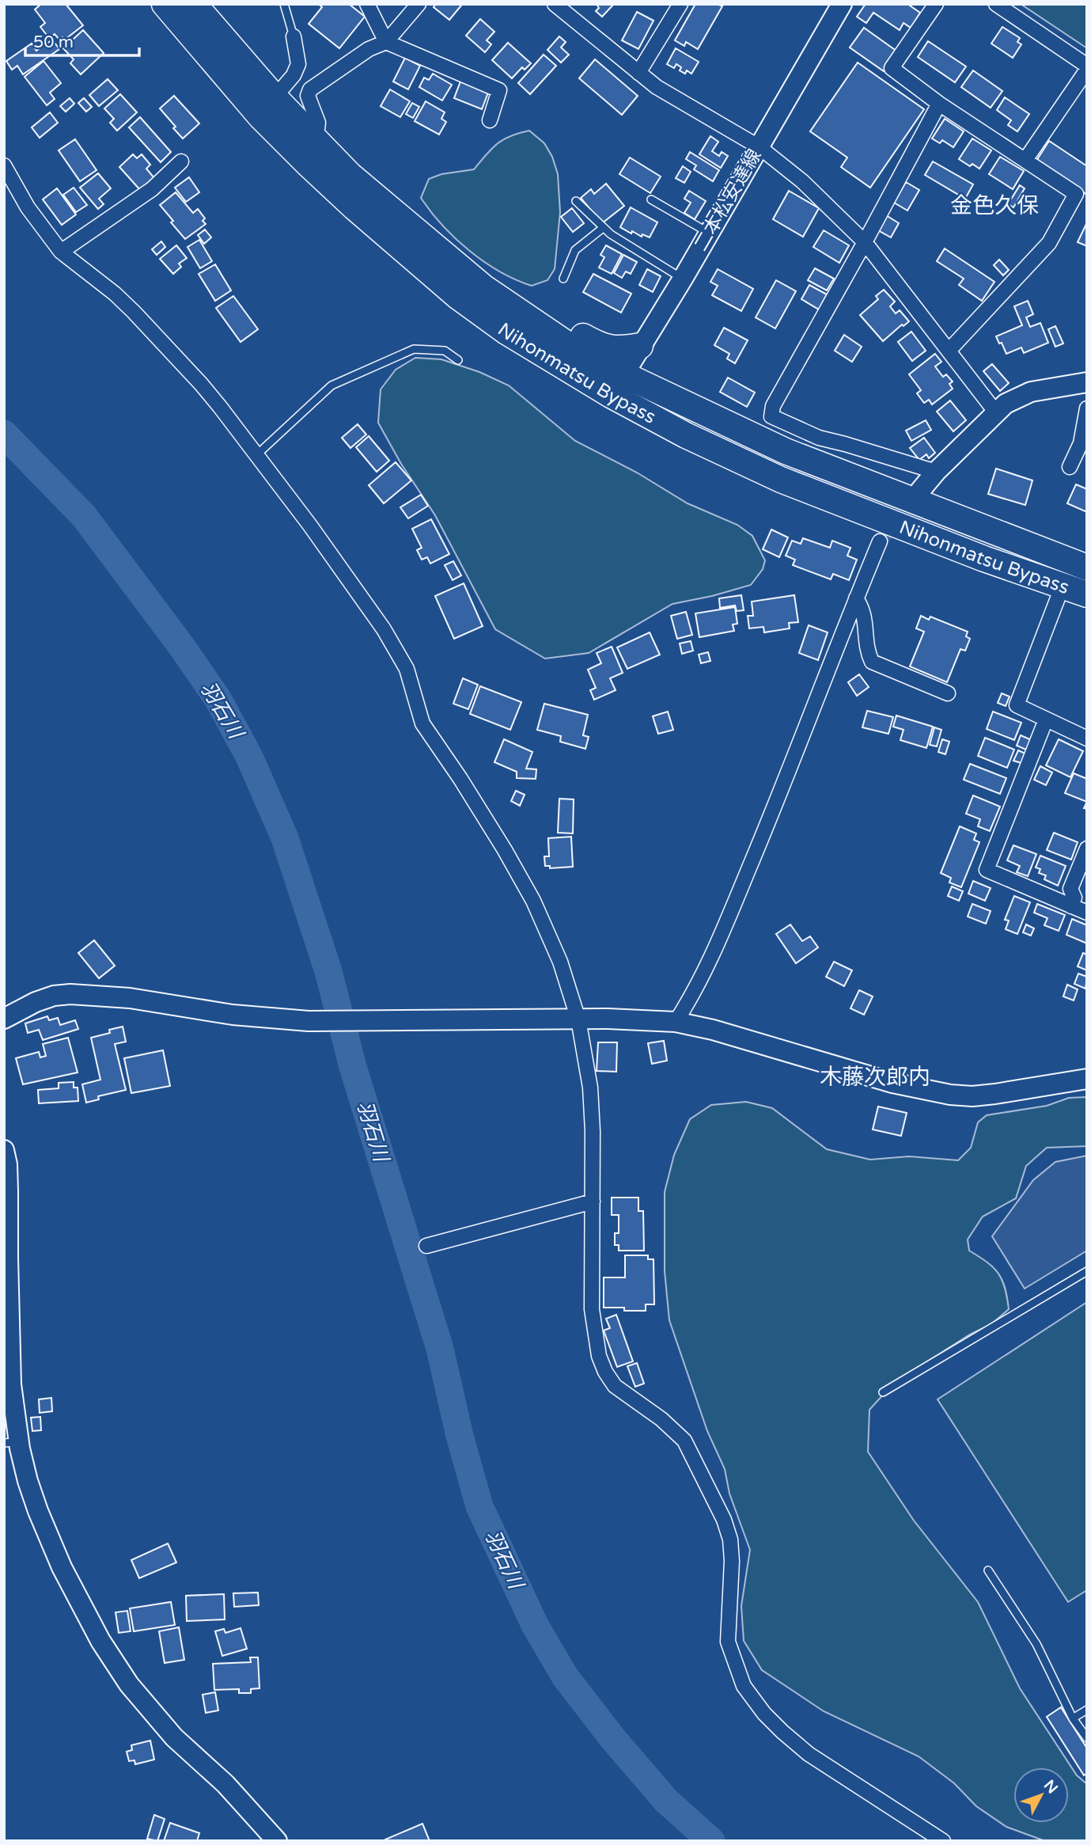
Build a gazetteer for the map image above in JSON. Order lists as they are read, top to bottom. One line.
{"streets":{"highway":["Nihonmatsu Bypass"],"street":["二本松安達線"]},"crossings":[["二本松安達線","Nihonmatsu Bypass"]],"districts":["金色久保","木藤次郎内"],"water":["羽石川"],"scale_bar":"50 m","north":"top right"}
